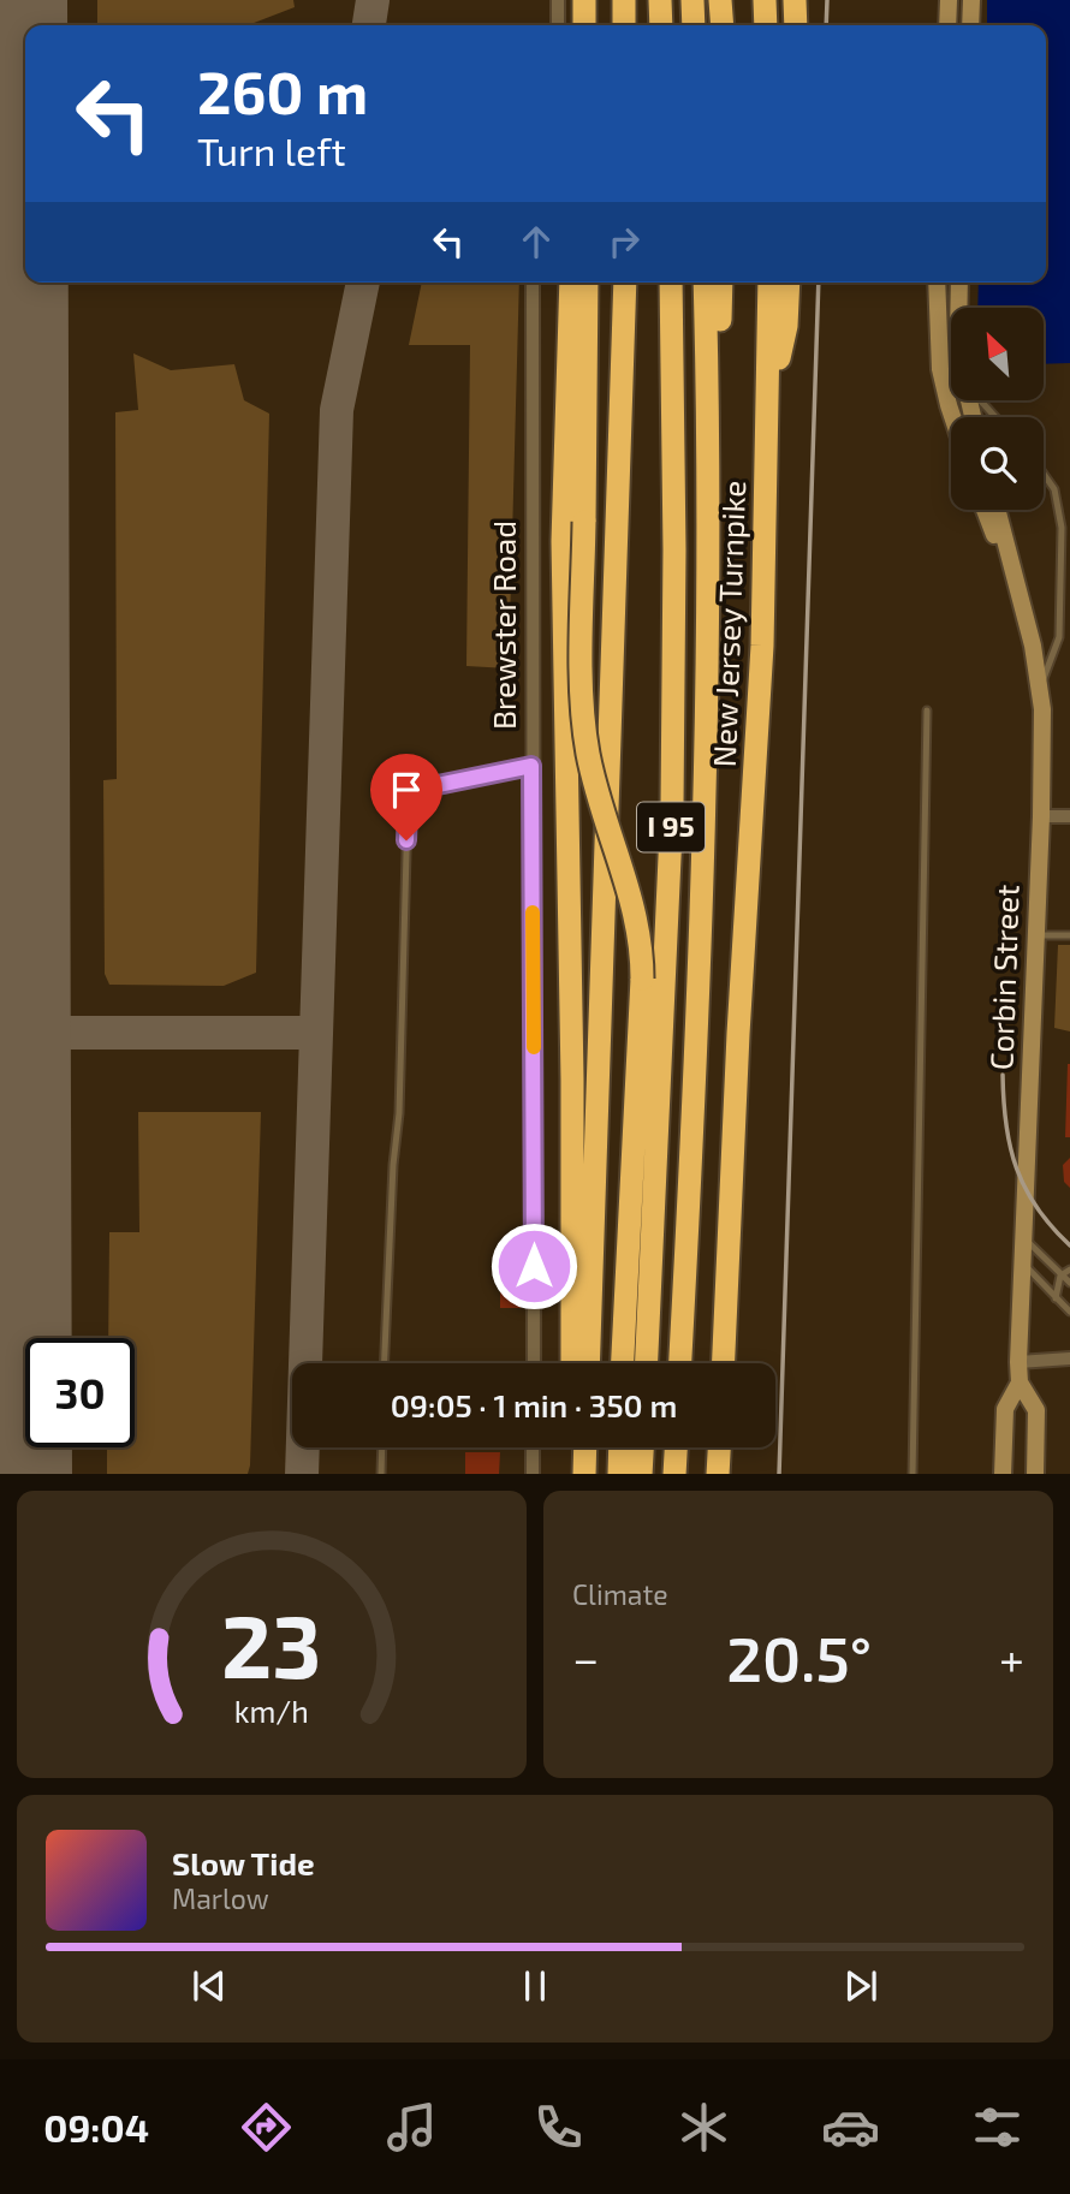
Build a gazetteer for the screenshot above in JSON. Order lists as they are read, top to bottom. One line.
{"streets":{"highway":["New Jersey Turnpike","I 95"],"main road":["Corbin Street"],"street":["Brewster Road"]},"north":"top left","page":{"turn":["260 m","Turn left"],"limit":"30","trip":"09:05 · 1 min · 350 m","tile":"Climate","heat":["−","20.5°","+"],"song":["Slow Tide","Marlow"],"tabs":"09:04","gauge":["23","km/h"]}}
